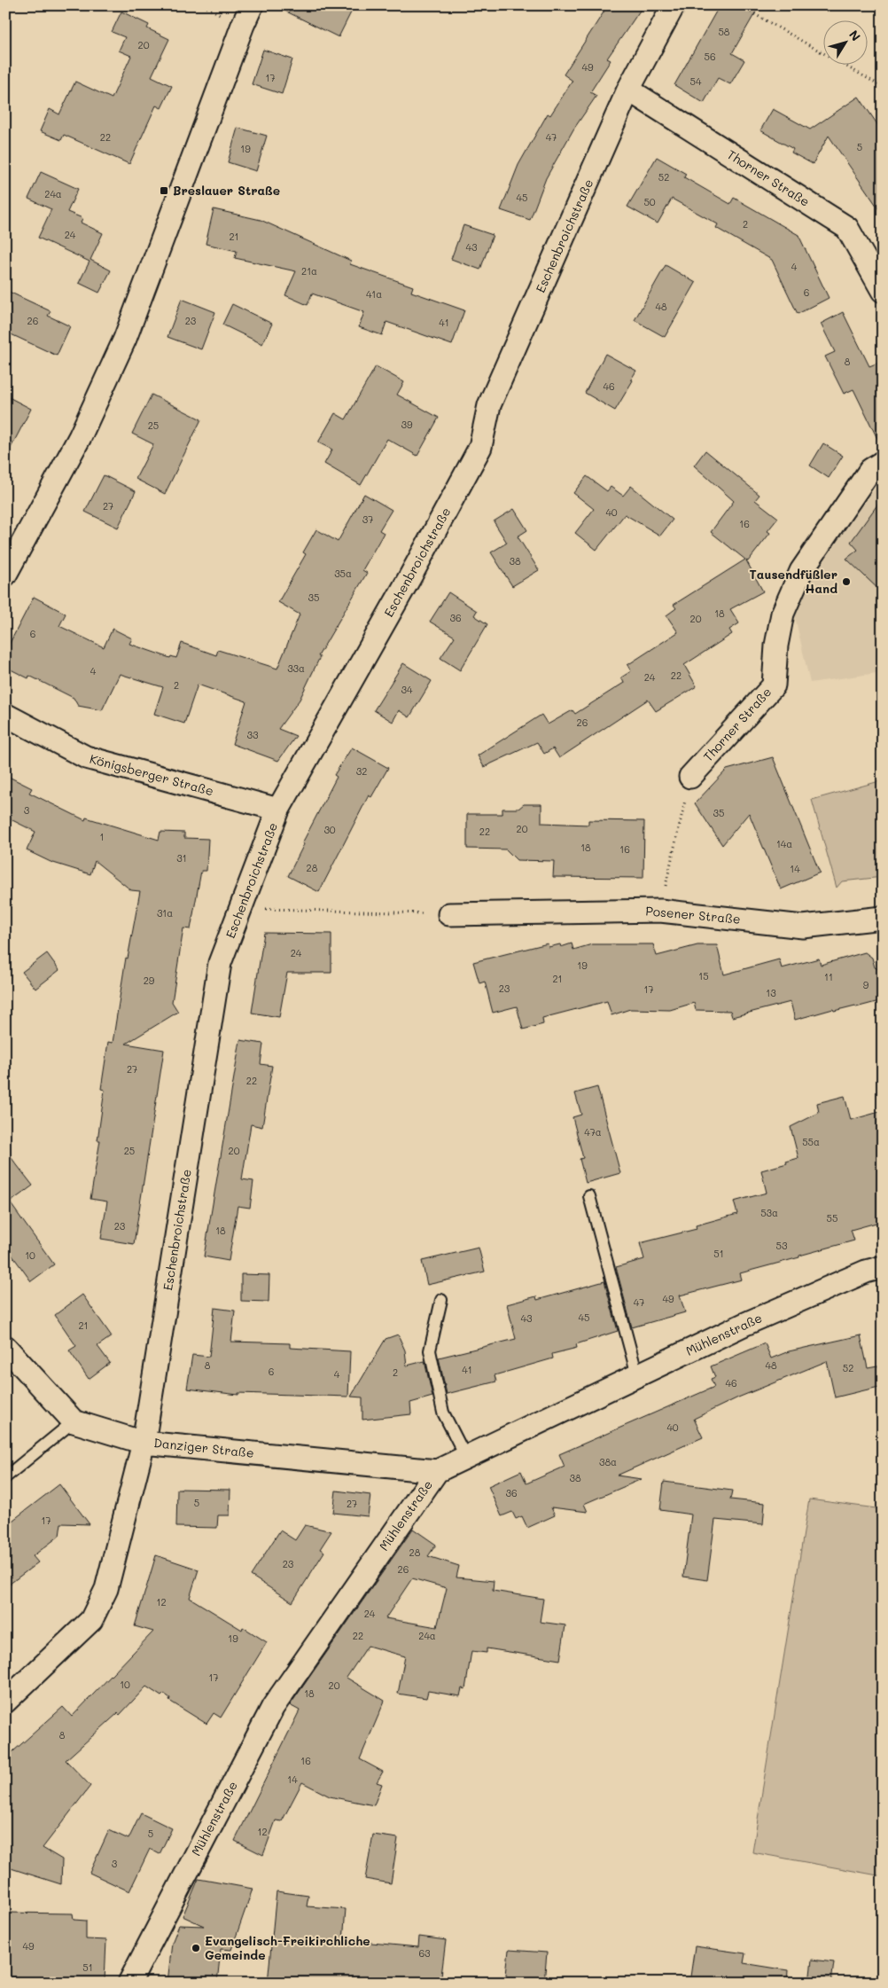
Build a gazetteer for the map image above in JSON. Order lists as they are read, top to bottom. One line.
{"streets":{"street":["Thorner Straße","Eschenbroichstraße","Königsberger Straße","Posener Straße","Mühlenstraße","Danziger Straße"]},"crossings":[["Thorner Straße","Eschenbroichstraße"],["Eschenbroichstraße","Königsberger Straße"],["Eschenbroichstraße","Danziger Straße"],["Mühlenstraße","Danziger Straße"]],"places":{"transit":["Breslauer Straße"],"other":["Tausendfüßler Hand","Evangelisch-Freikirchliche Gemeinde"]},"house_numbers":["58","20","56","49","17","54","22","47","5","19","52","24a","45","50","2","24","21","43","4","21a","6","41a","48","26","23","41","8","46","39","25","27","40","37","16","38","35a","35","18","36","20","6","33a","4","22","24","2","34","26","33","32","3","35","20","30","22","1","14a","18","16","31","28","14","31a","24","19","15","11","21","29","9","23","17","13","27","22","47a","55a","25","20","53a","55","23","18","53","51","10","49","47","45","43","21","8","48","52","41","6","2","4","46","40","38a","38","36","5","27","17","28","23","26","12","24","22","24a","19","17","10","20","18","8","16","14","12","5","3","49","63","51"],"north":"top right"}
